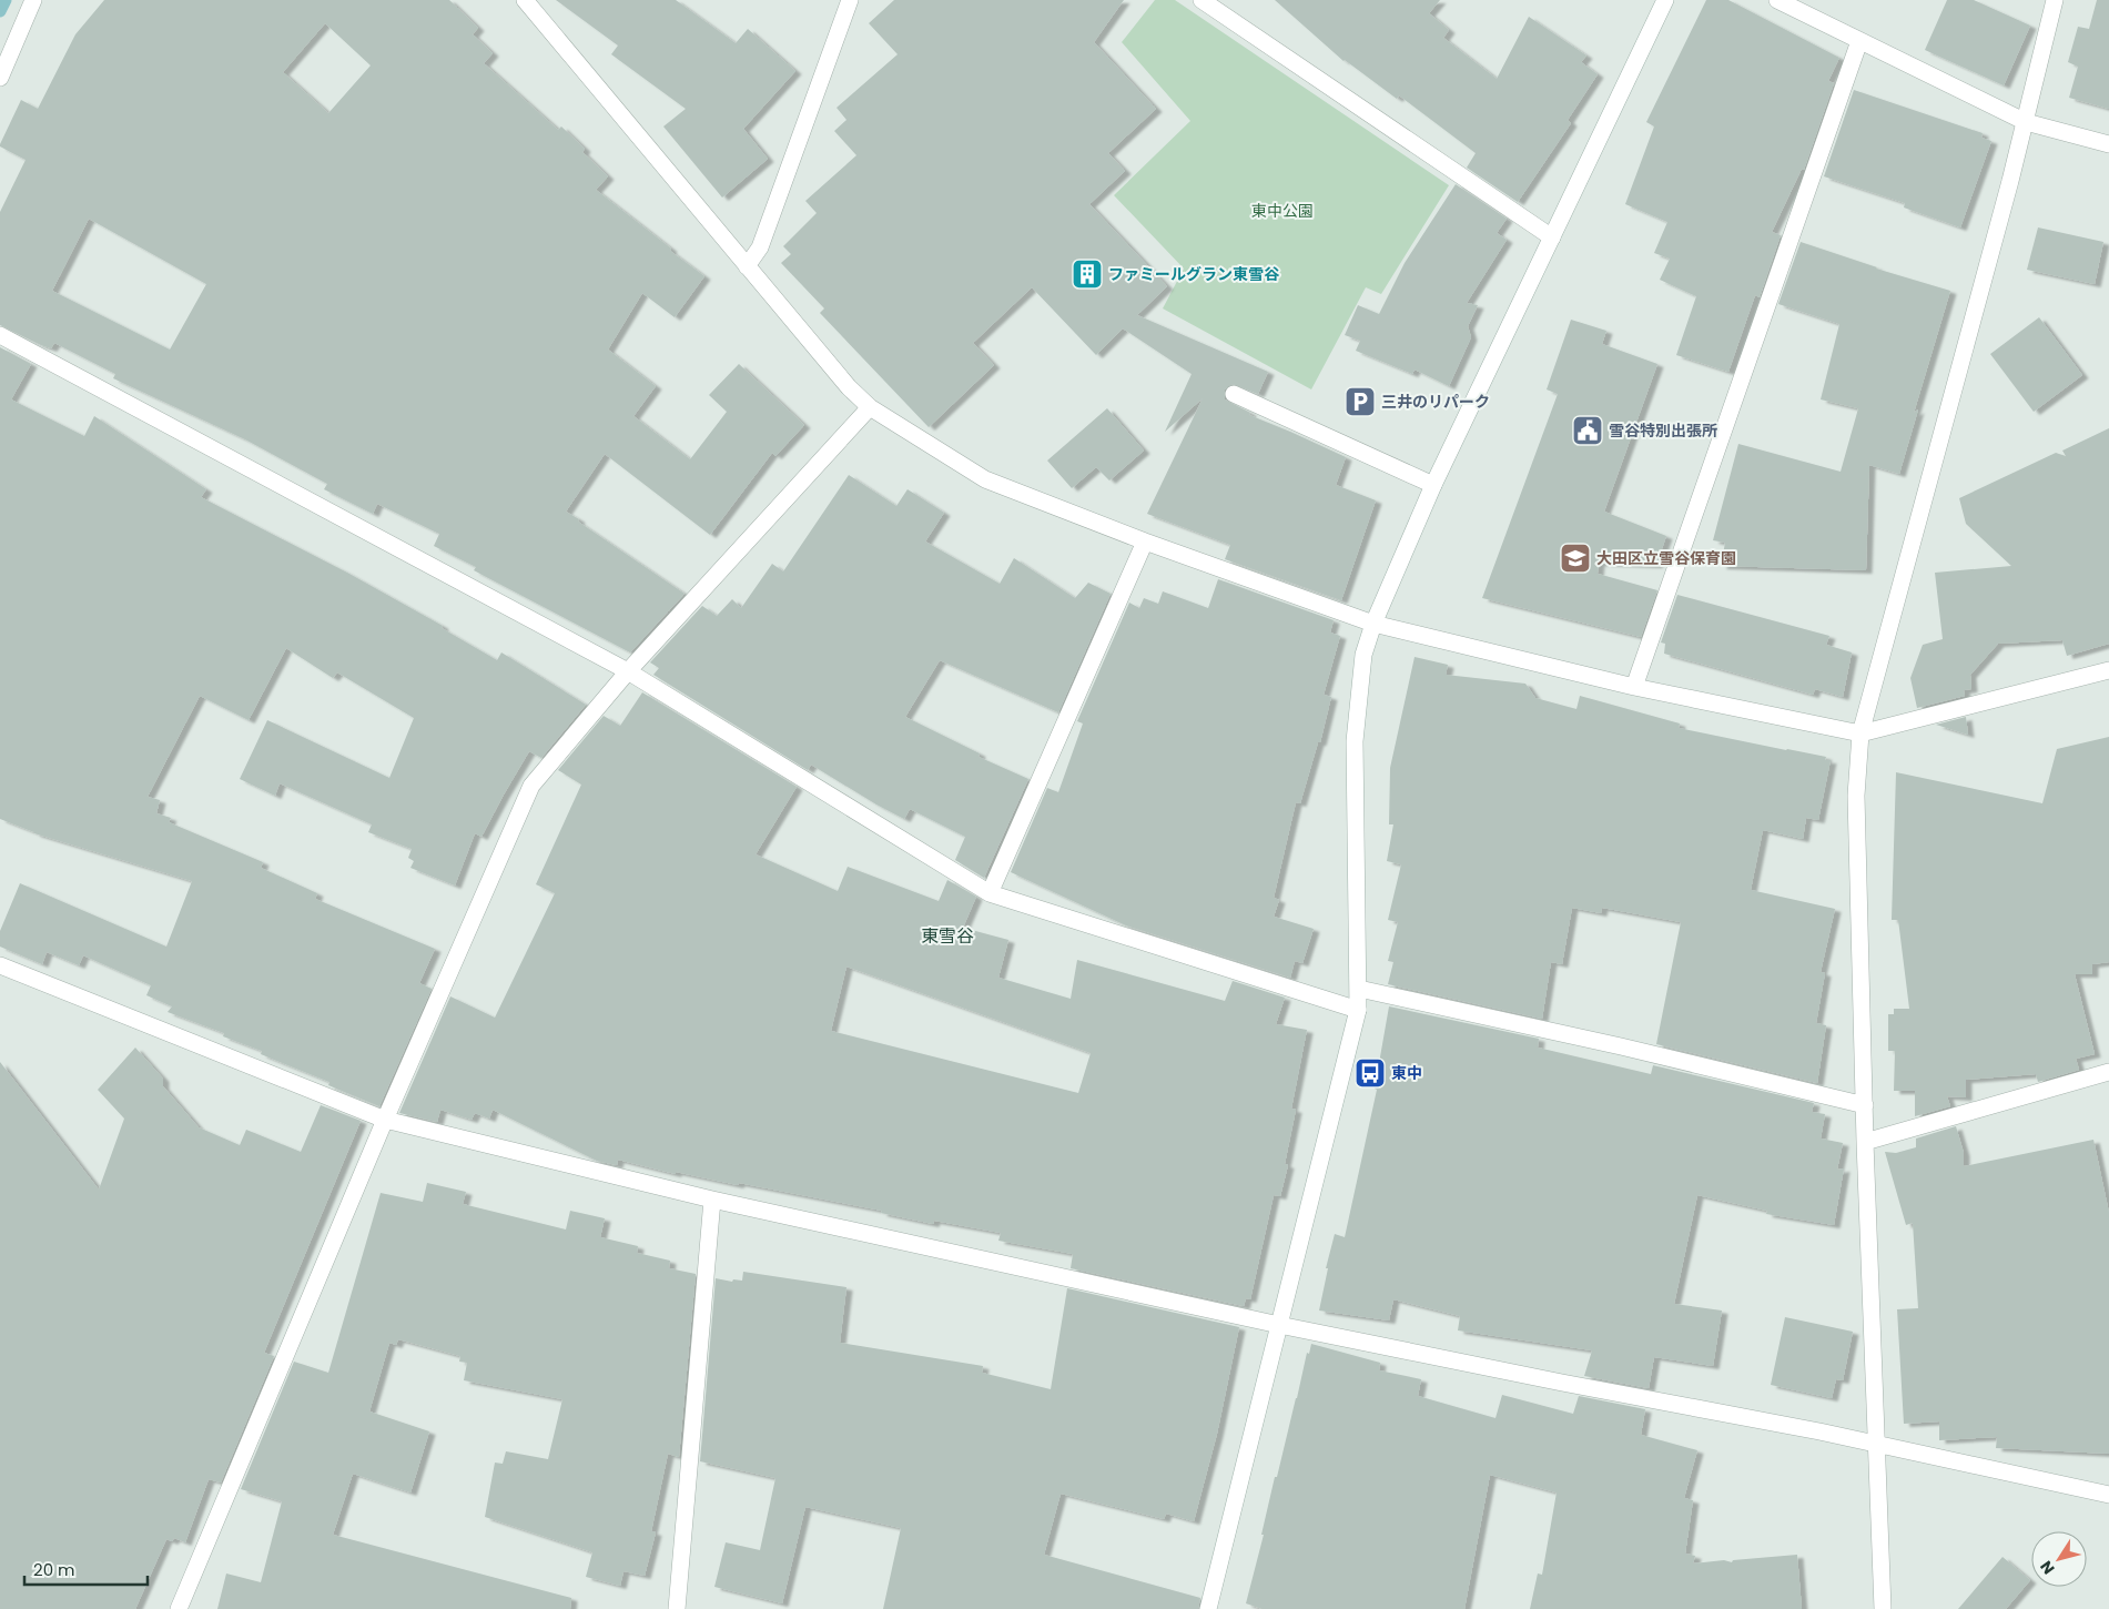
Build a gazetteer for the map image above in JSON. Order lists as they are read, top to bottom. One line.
{"districts":["東雪谷"],"parks":["東中公園"],"places":{"building":["ファミールグラン東雪谷"],"parking":["三井のリパーク"],"public building":["雪谷特別出張所"],"school or university":["大田区立雪谷保育園"],"bus stop":["東中"]},"scale_bar":"20 m","north":"bottom left"}
